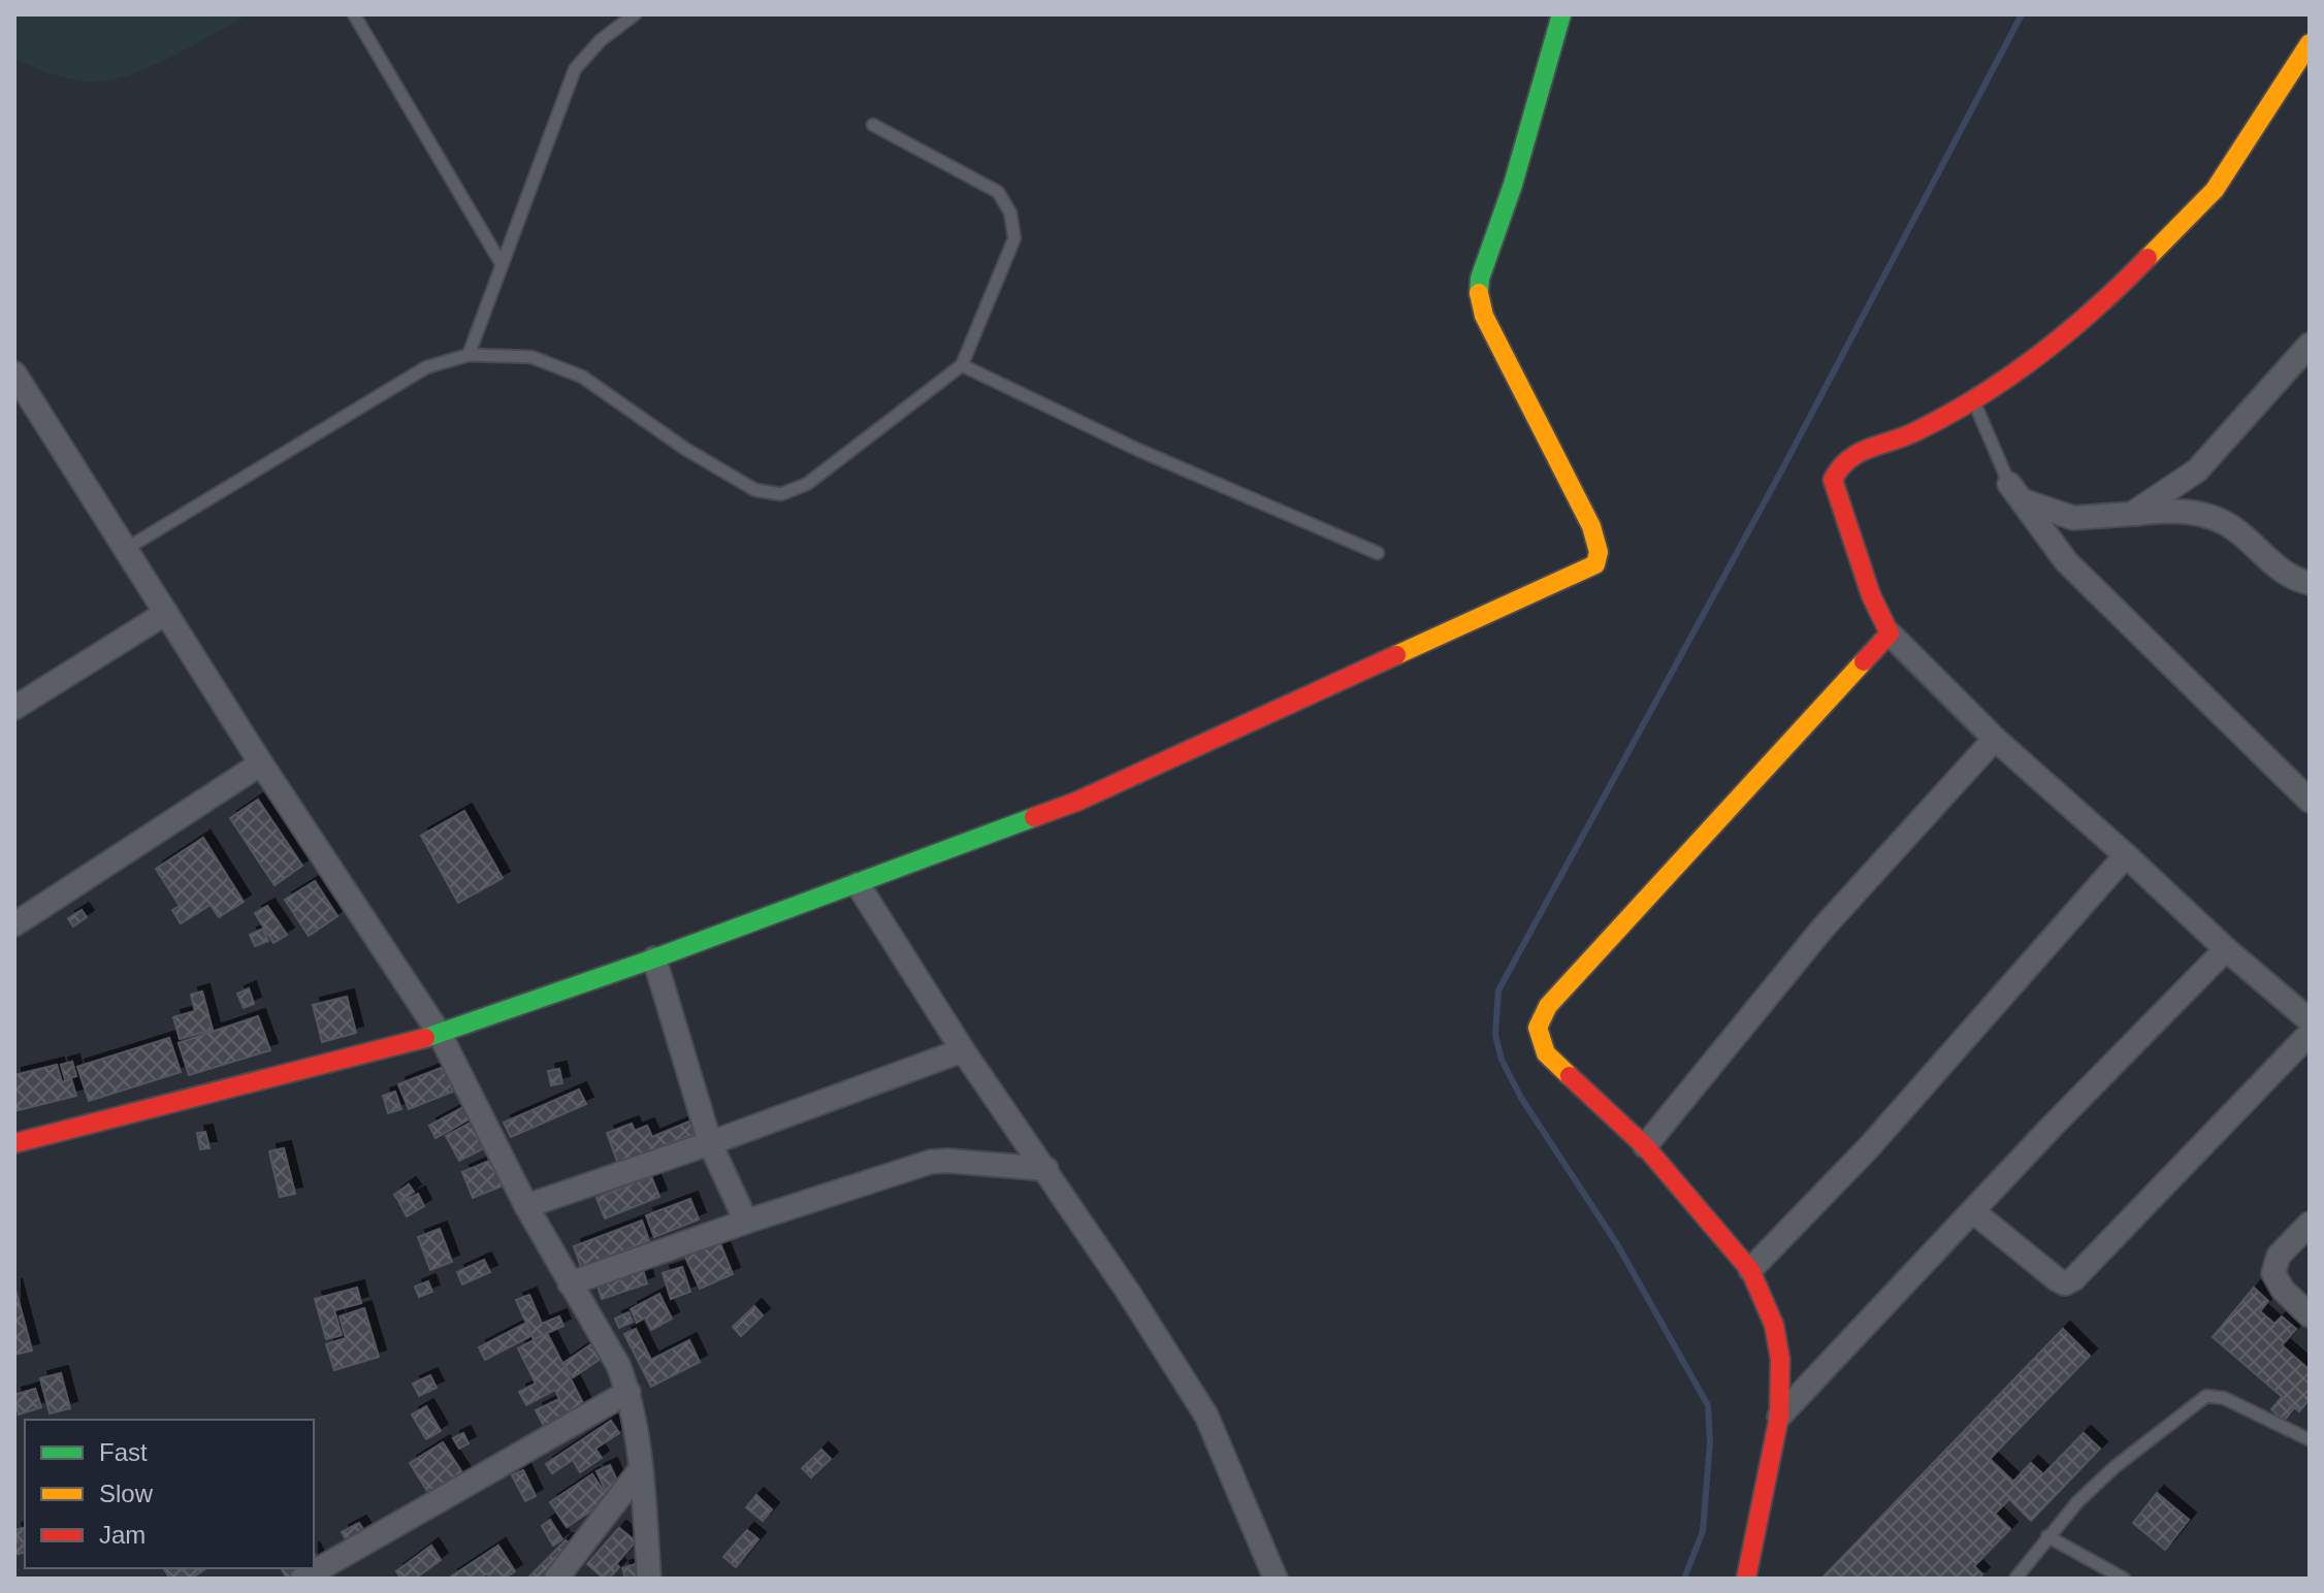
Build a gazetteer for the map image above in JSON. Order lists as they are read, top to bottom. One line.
{"legend":["Fast","Slow","Jam"]}
